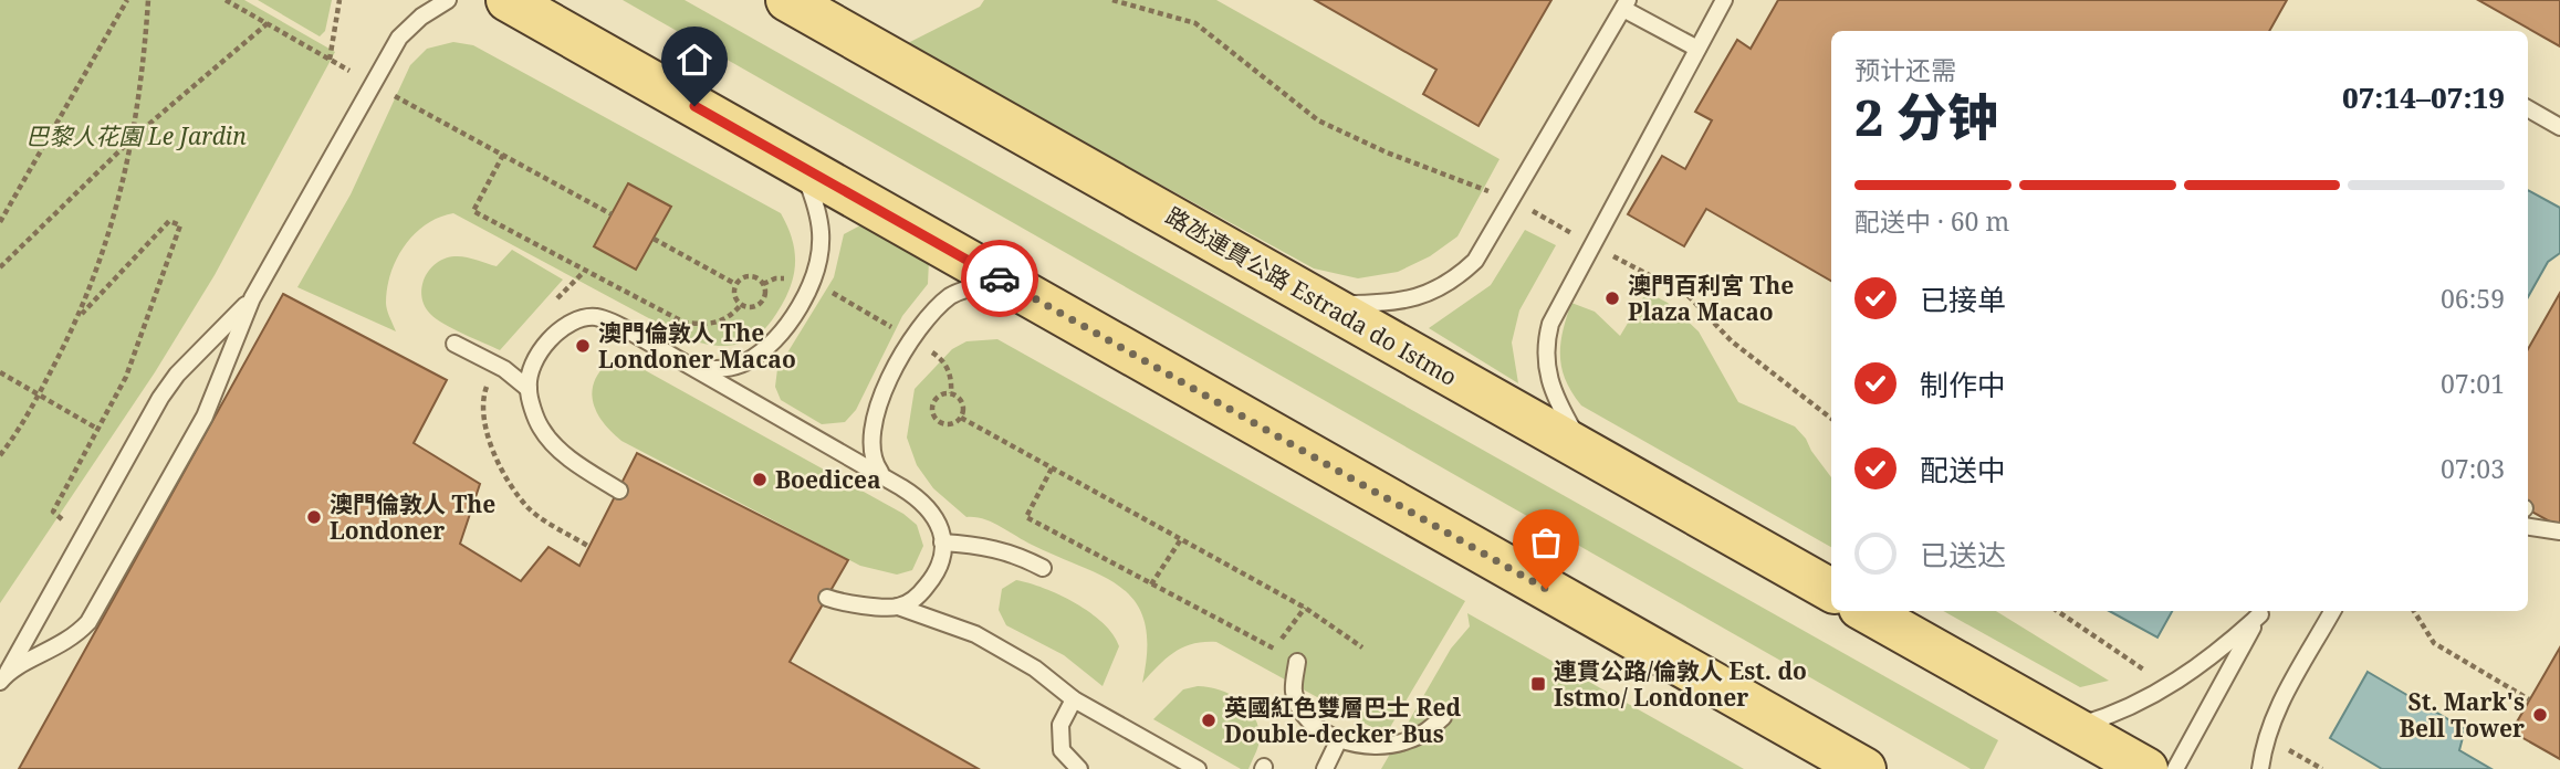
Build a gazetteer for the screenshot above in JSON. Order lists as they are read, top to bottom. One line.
{"streets":{"main road":["路氹連貫公路 Estrada do Istmo"]},"parks":["巴黎人花園 Le Jardin"],"places":{"other":["澳門百利宮 The Plaza Macao","澳門倫敦人 The Londoner Macao","Boedicea","澳門倫敦人 The Londoner","St. Mark's Bell Tower","英國紅色雙層巴士 Red Double-decker Bus"],"transit":["連貫公路/倫敦人 Est. do Istmo/ Londoner"]},"page":{"heading":["2 分钟","预计还需","07:14–07:19"],"bar":"配送中 · 60 m","list":[["已接单","06:59"],["制作中","07:01"],["配送中","07:03"],"已送达"]}}
